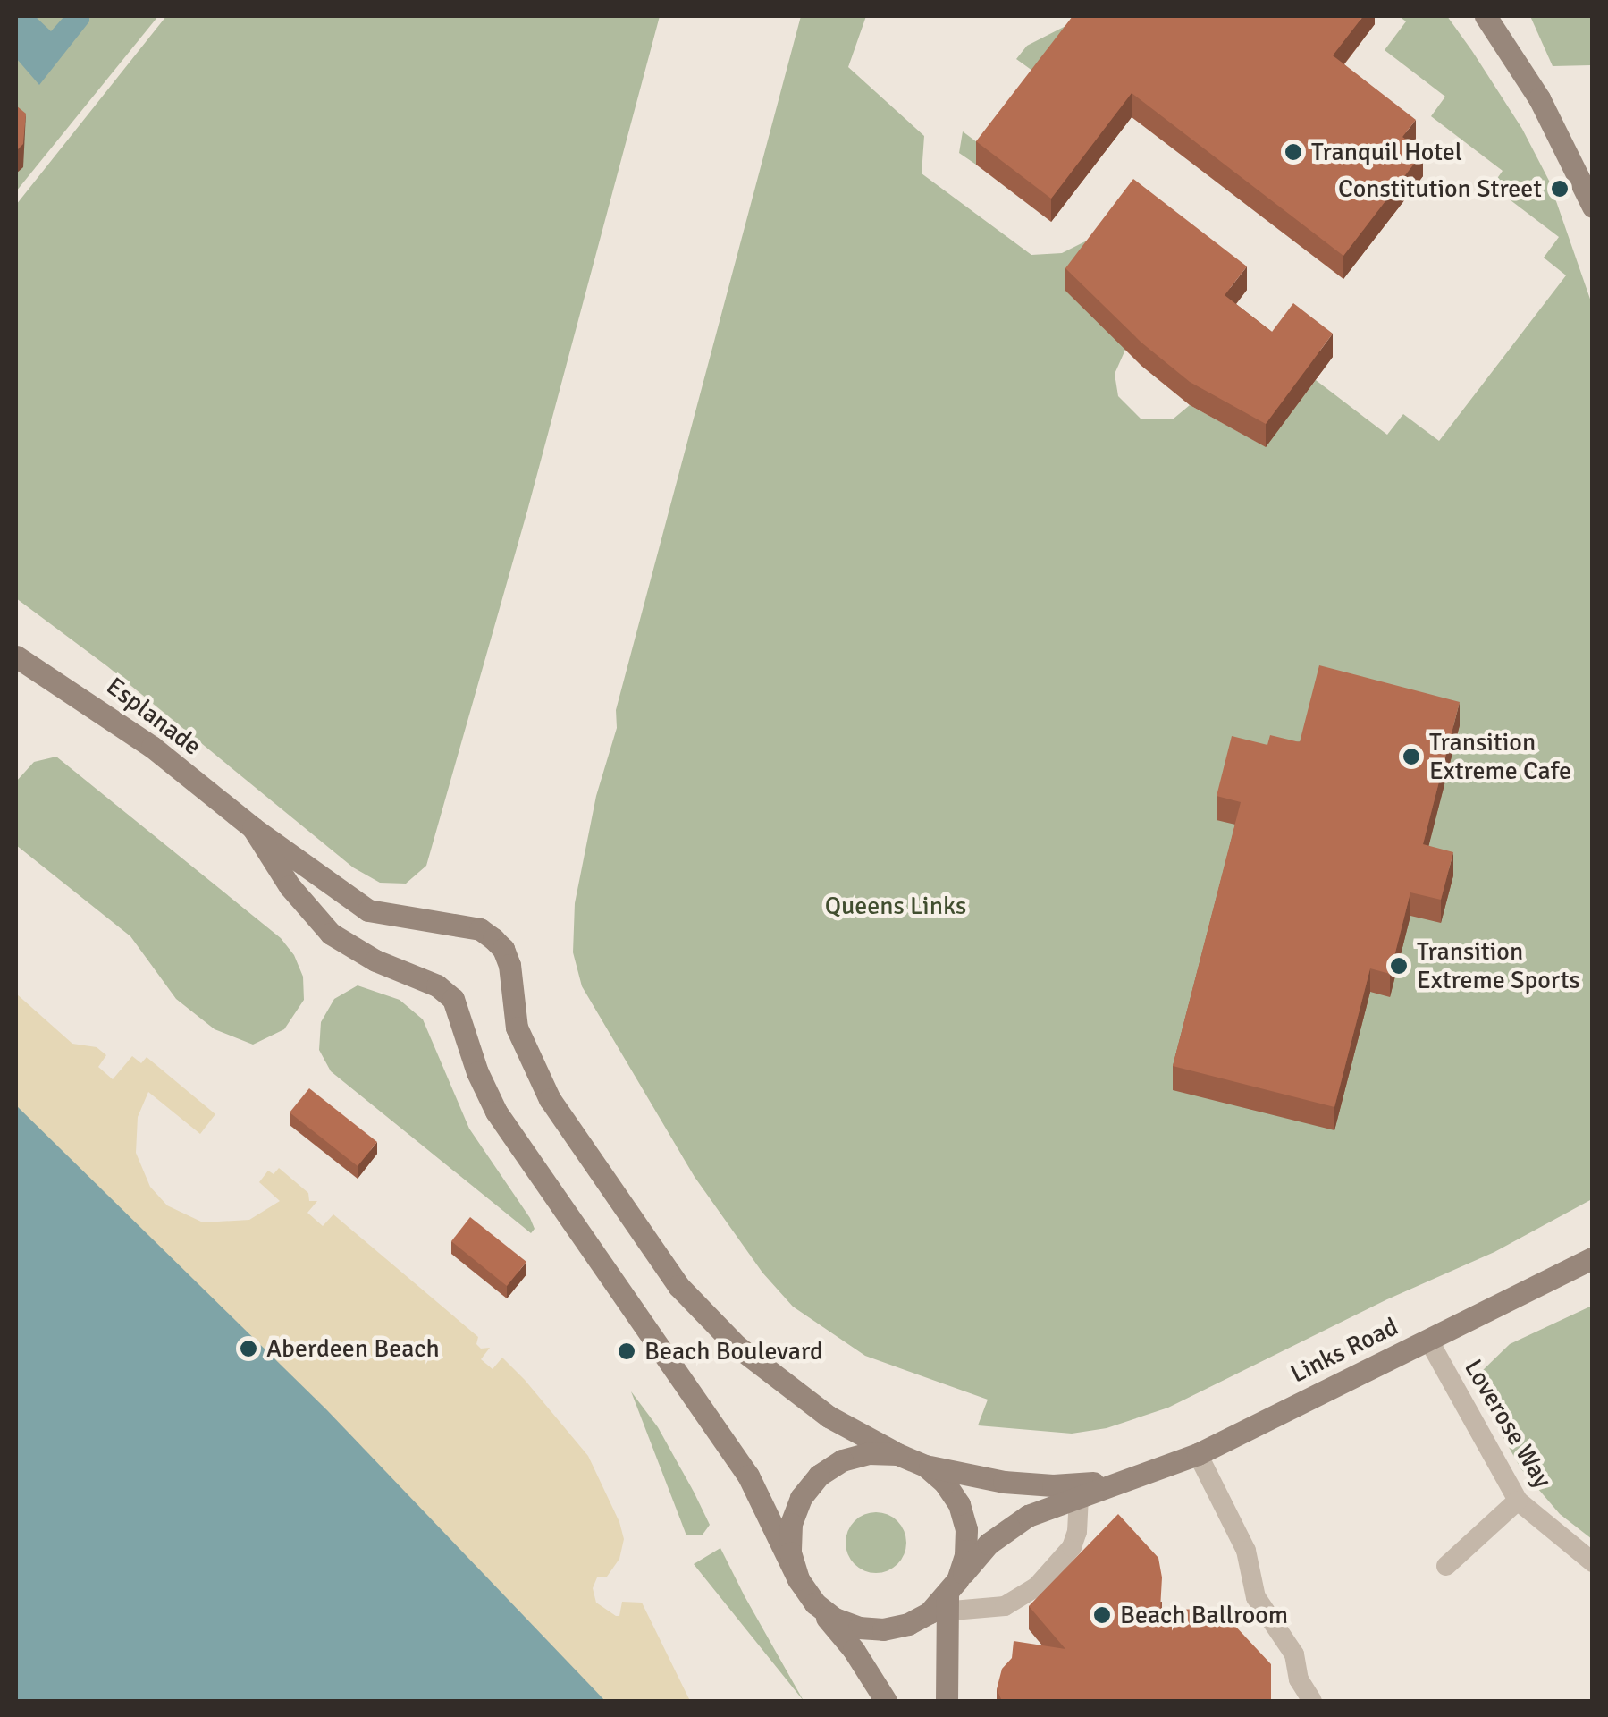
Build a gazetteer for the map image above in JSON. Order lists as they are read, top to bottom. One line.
{"streets":{"street":["Esplanade","Links Road"],"lane":["Loverose Way"]},"crossings":[["Esplanade","Links Road"],["Links Road","Loverose Way"]],"parks":["Queens Links"],"places":["Tranquil Hotel","Constitution Street","Transition Extreme Cafe","Transition Extreme Sports","Aberdeen Beach","Beach Boulevard","Beach Ballroom"]}
